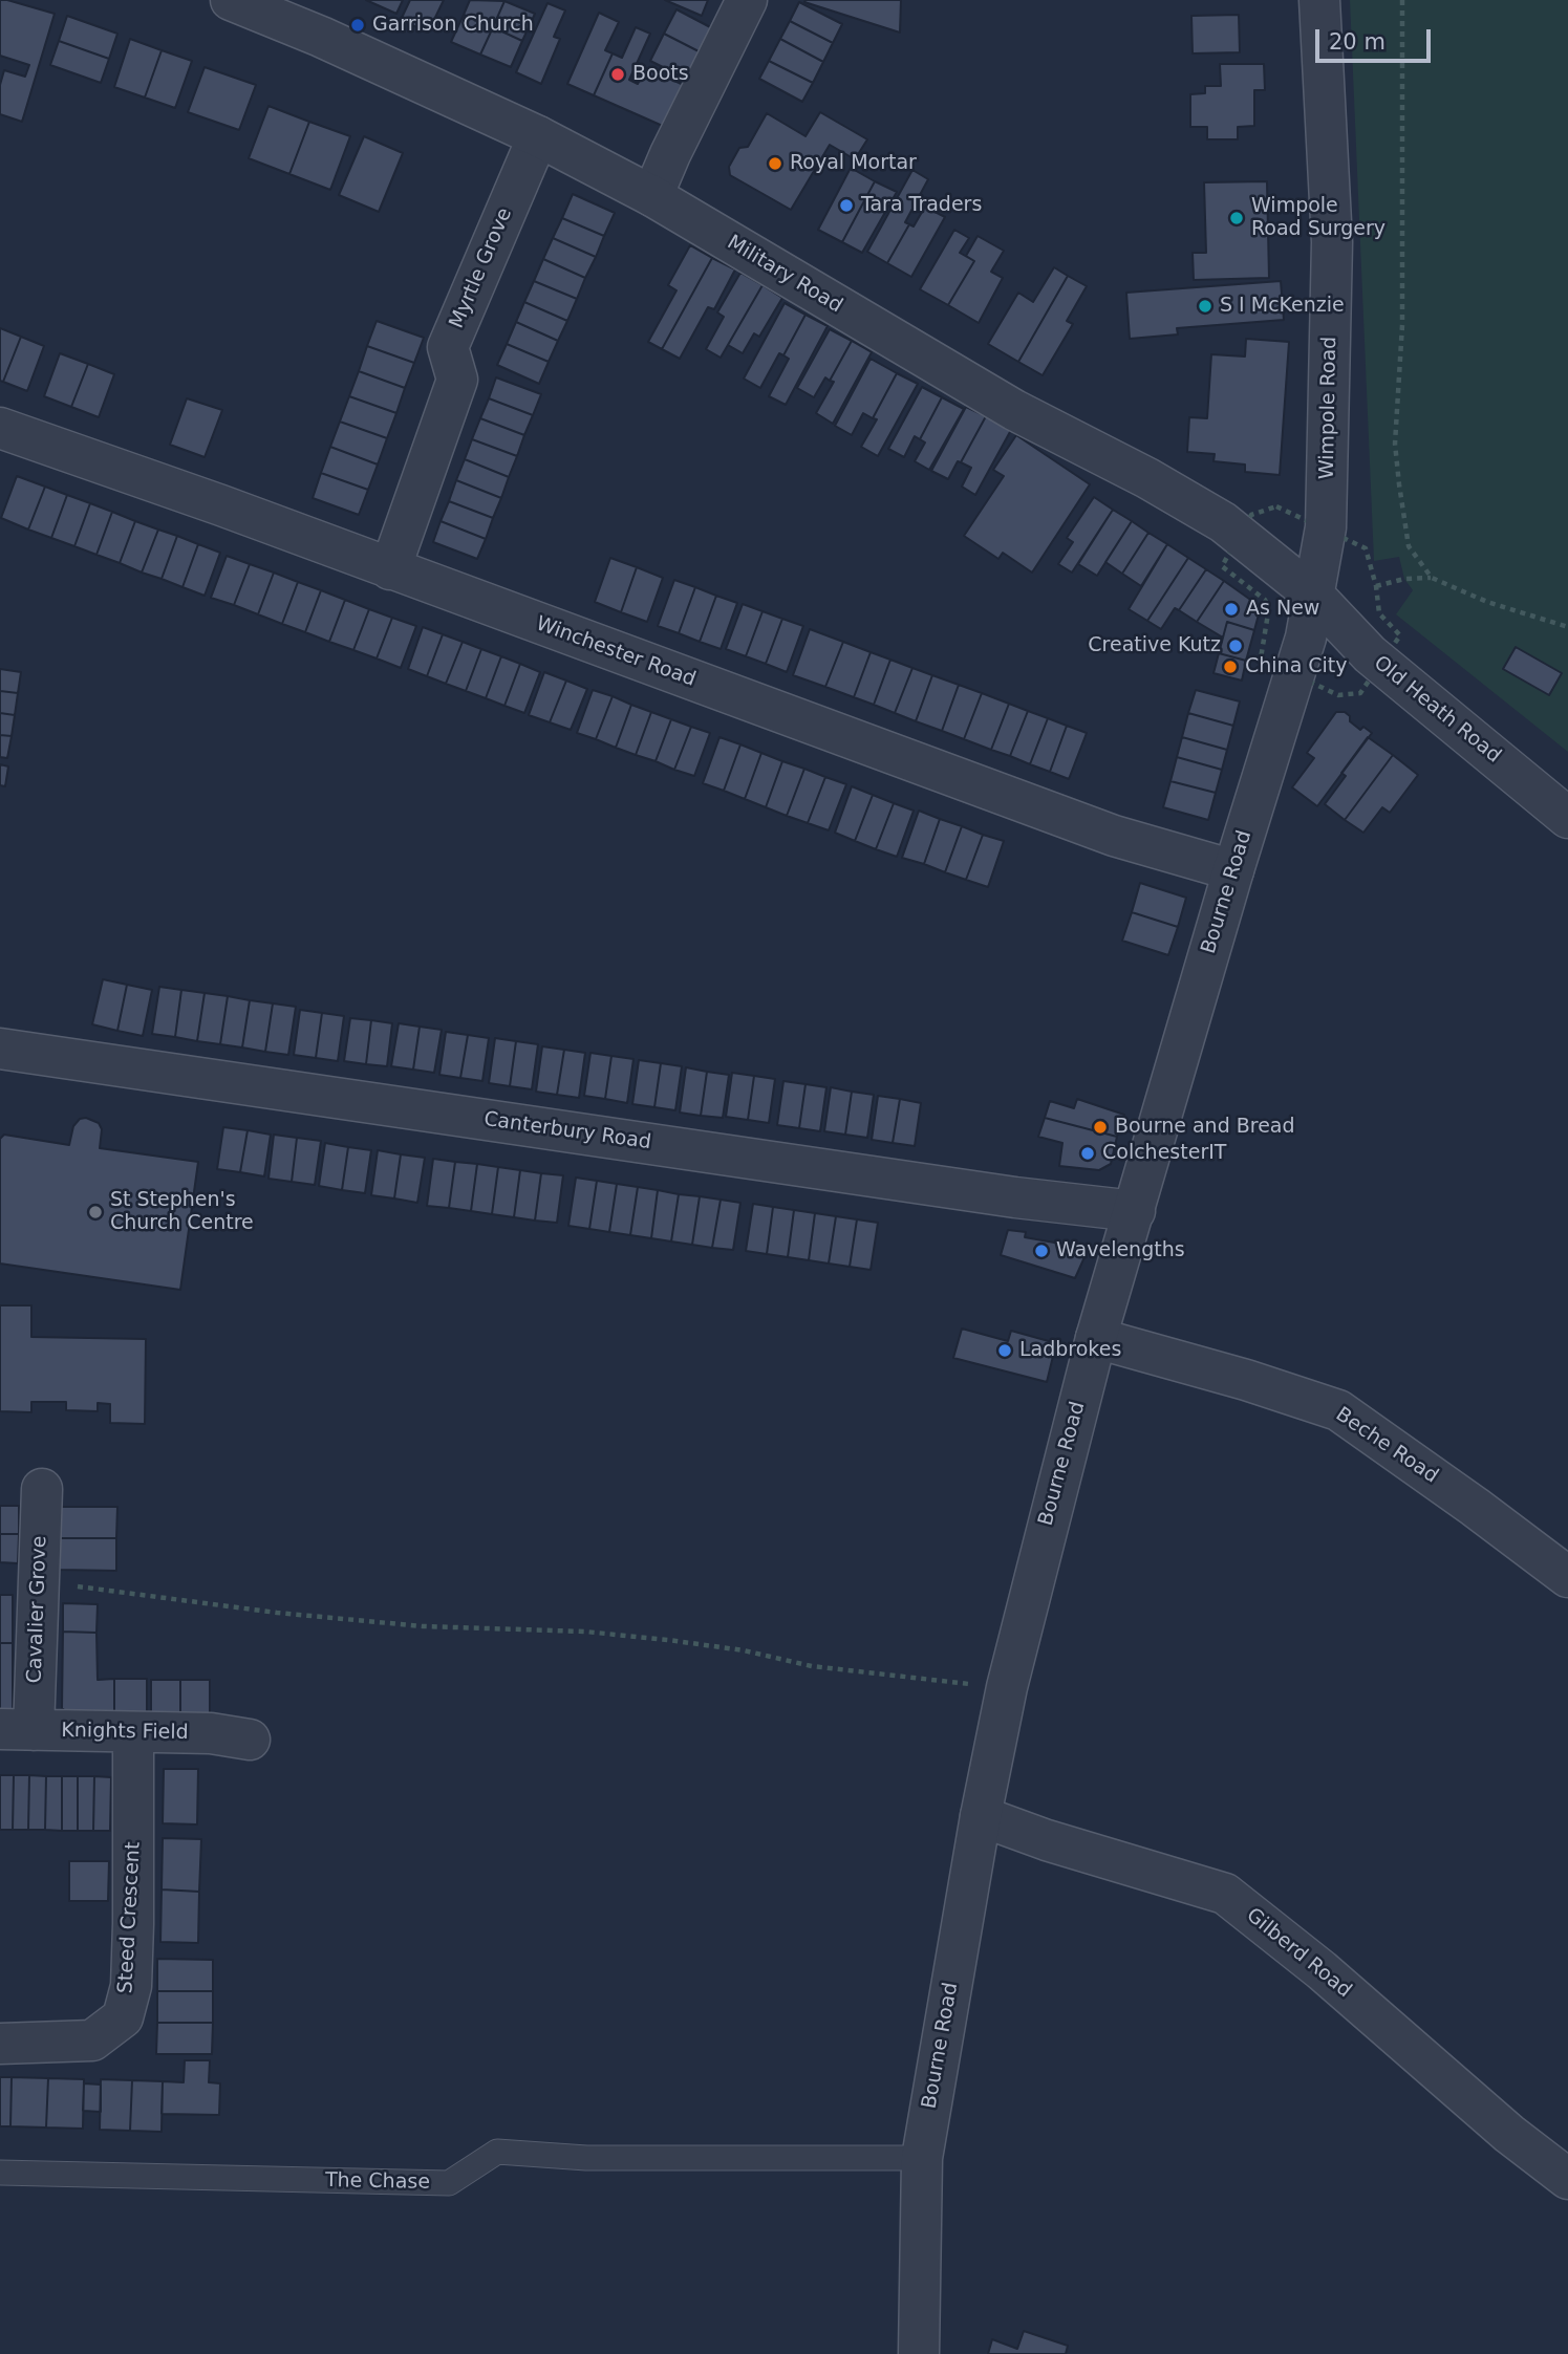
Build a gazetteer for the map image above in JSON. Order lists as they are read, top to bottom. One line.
{"streets":{"street":["Myrtle Grove","Military Road","Wimpole Road","Winchester Road","Old Heath Road","Bourne Road","Canterbury Road","Beche Road","Cavalier Grove","Knights Field","Steed Crescent","Gilberd Road"],"lane":["The Chase"]},"crossings":[["Myrtle Grove","Military Road"],["Myrtle Grove","Winchester Road"],["Military Road","Wimpole Road"],["Military Road","Old Heath Road"],["Military Road","Bourne Road"],["Wimpole Road","Old Heath Road"],["Wimpole Road","Bourne Road"],["Winchester Road","Bourne Road"],["Old Heath Road","Bourne Road"],["Bourne Road","Canterbury Road"],["Bourne Road","Beche Road"],["Bourne Road","Gilberd Road"],["Bourne Road","The Chase"],["Cavalier Grove","Knights Field"],["Knights Field","Steed Crescent"]],"places":["Garrison Church","Boots","Royal Mortar","Tara Traders","Wimpole Road Surgery","S I McKenzie","As New","Creative Kutz","China City","Bourne and Bread","ColchesterIT","St Stephen's Church Centre","Wavelengths","Ladbrokes"],"scale_bar":"20 m"}
